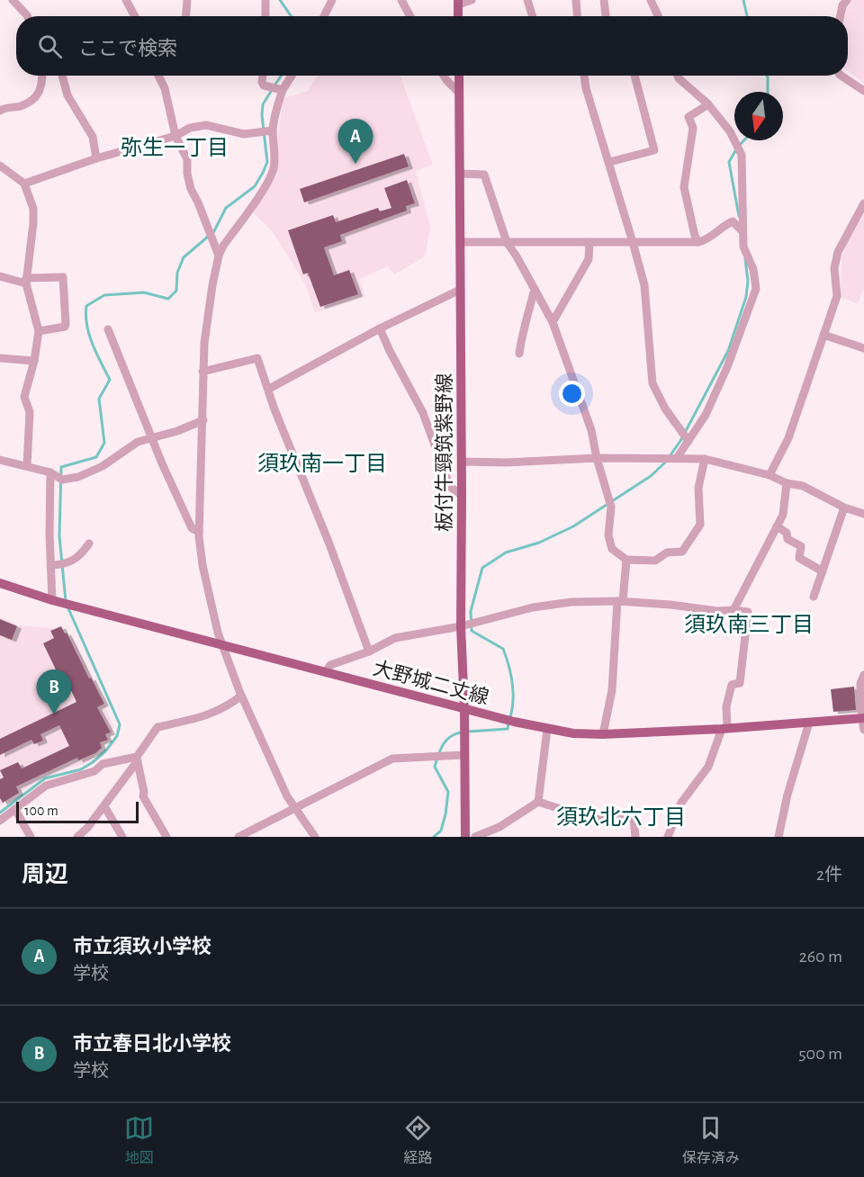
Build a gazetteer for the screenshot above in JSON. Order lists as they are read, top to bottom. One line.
{"streets":{"main road":["板付牛頸筑紫野線","大野城二丈線"]},"crossings":[["板付牛頸筑紫野線","大野城二丈線"]],"districts":["弥生一丁目","須玖南一丁目","須玖南三丁目","須玖北六丁目"],"scale_bar":"100 m","north":"bottom","page":{"search":"ここで検索","pins":["A","B"],"scale":"100 m","heading":["周辺","2件"],"list":[{"mark":"A","name":"市立須玖小学校","note":"学校","value":"260 m"},{"mark":"B","name":"市立春日北小学校","note":"学校","value":"500 m"}],"nav":["地図","経路","保存済み"]}}
